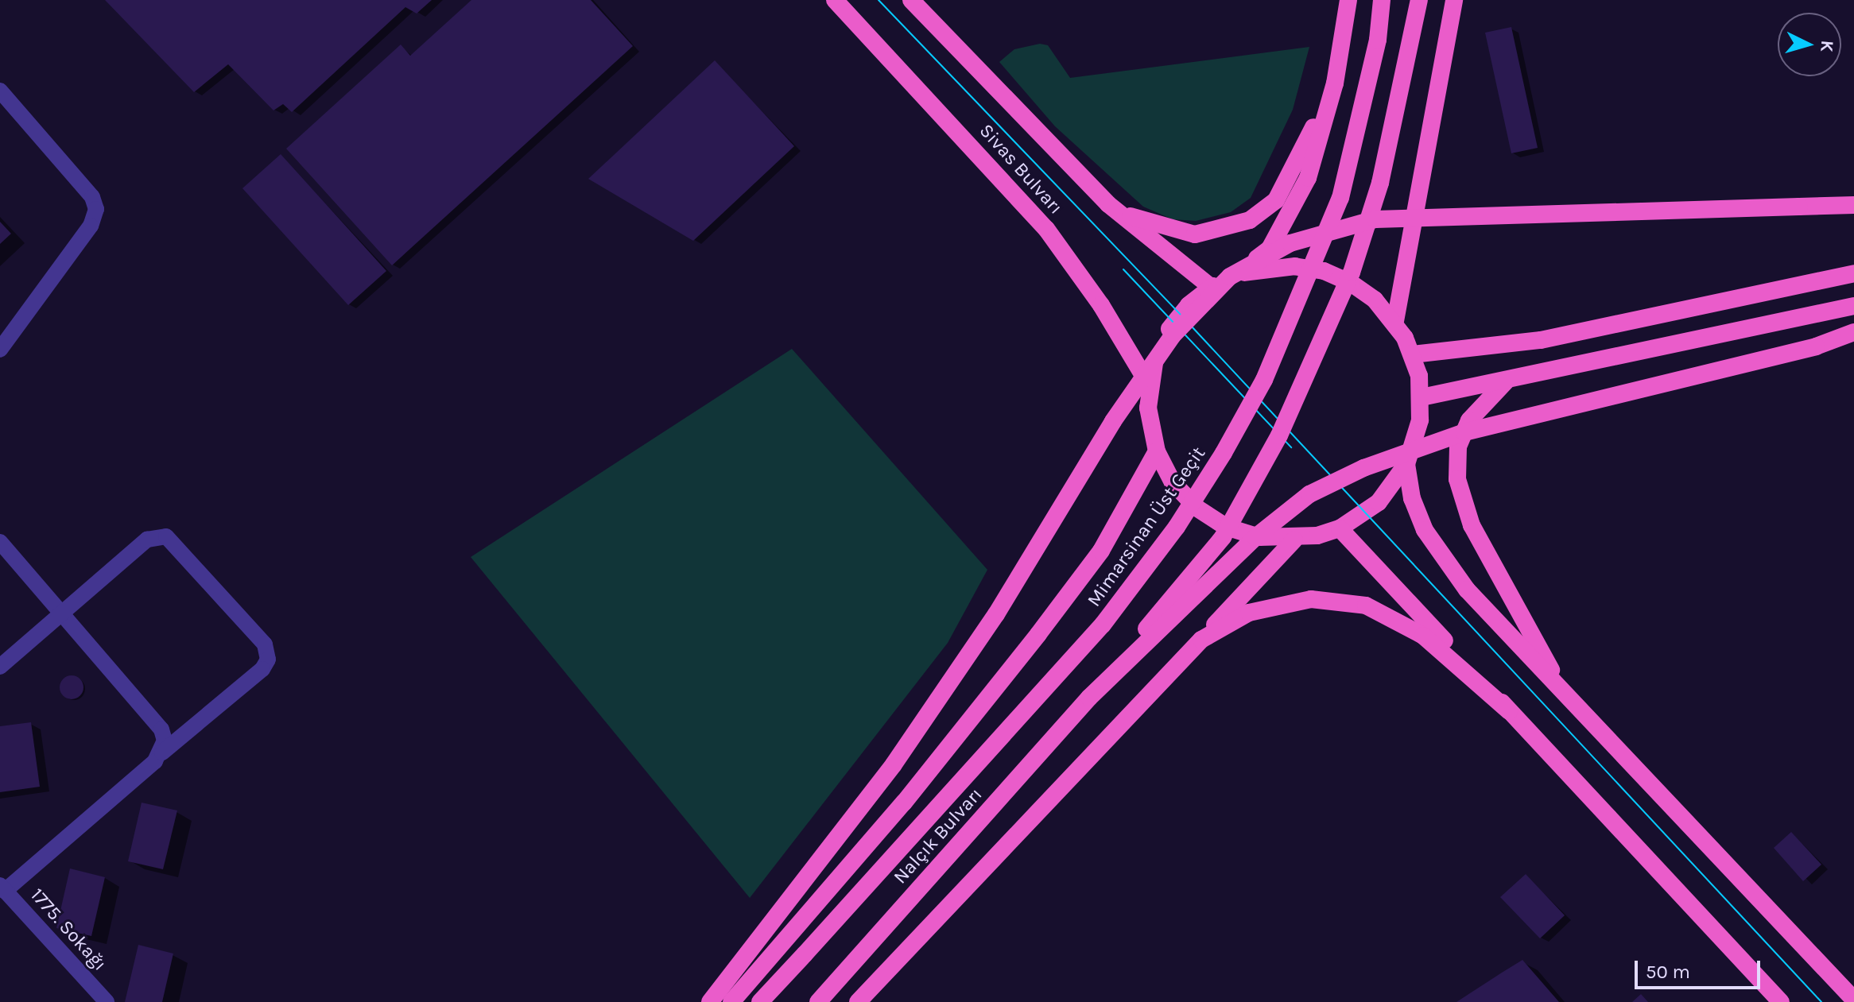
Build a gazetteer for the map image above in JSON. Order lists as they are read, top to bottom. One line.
{"streets":{"highway":["Sivas Bulvarı","Mimarsinan Üst Geçit","Nalçık Bulvarı"],"street":["1775. Sokağı"]},"scale_bar":"50 m","north":"right"}
